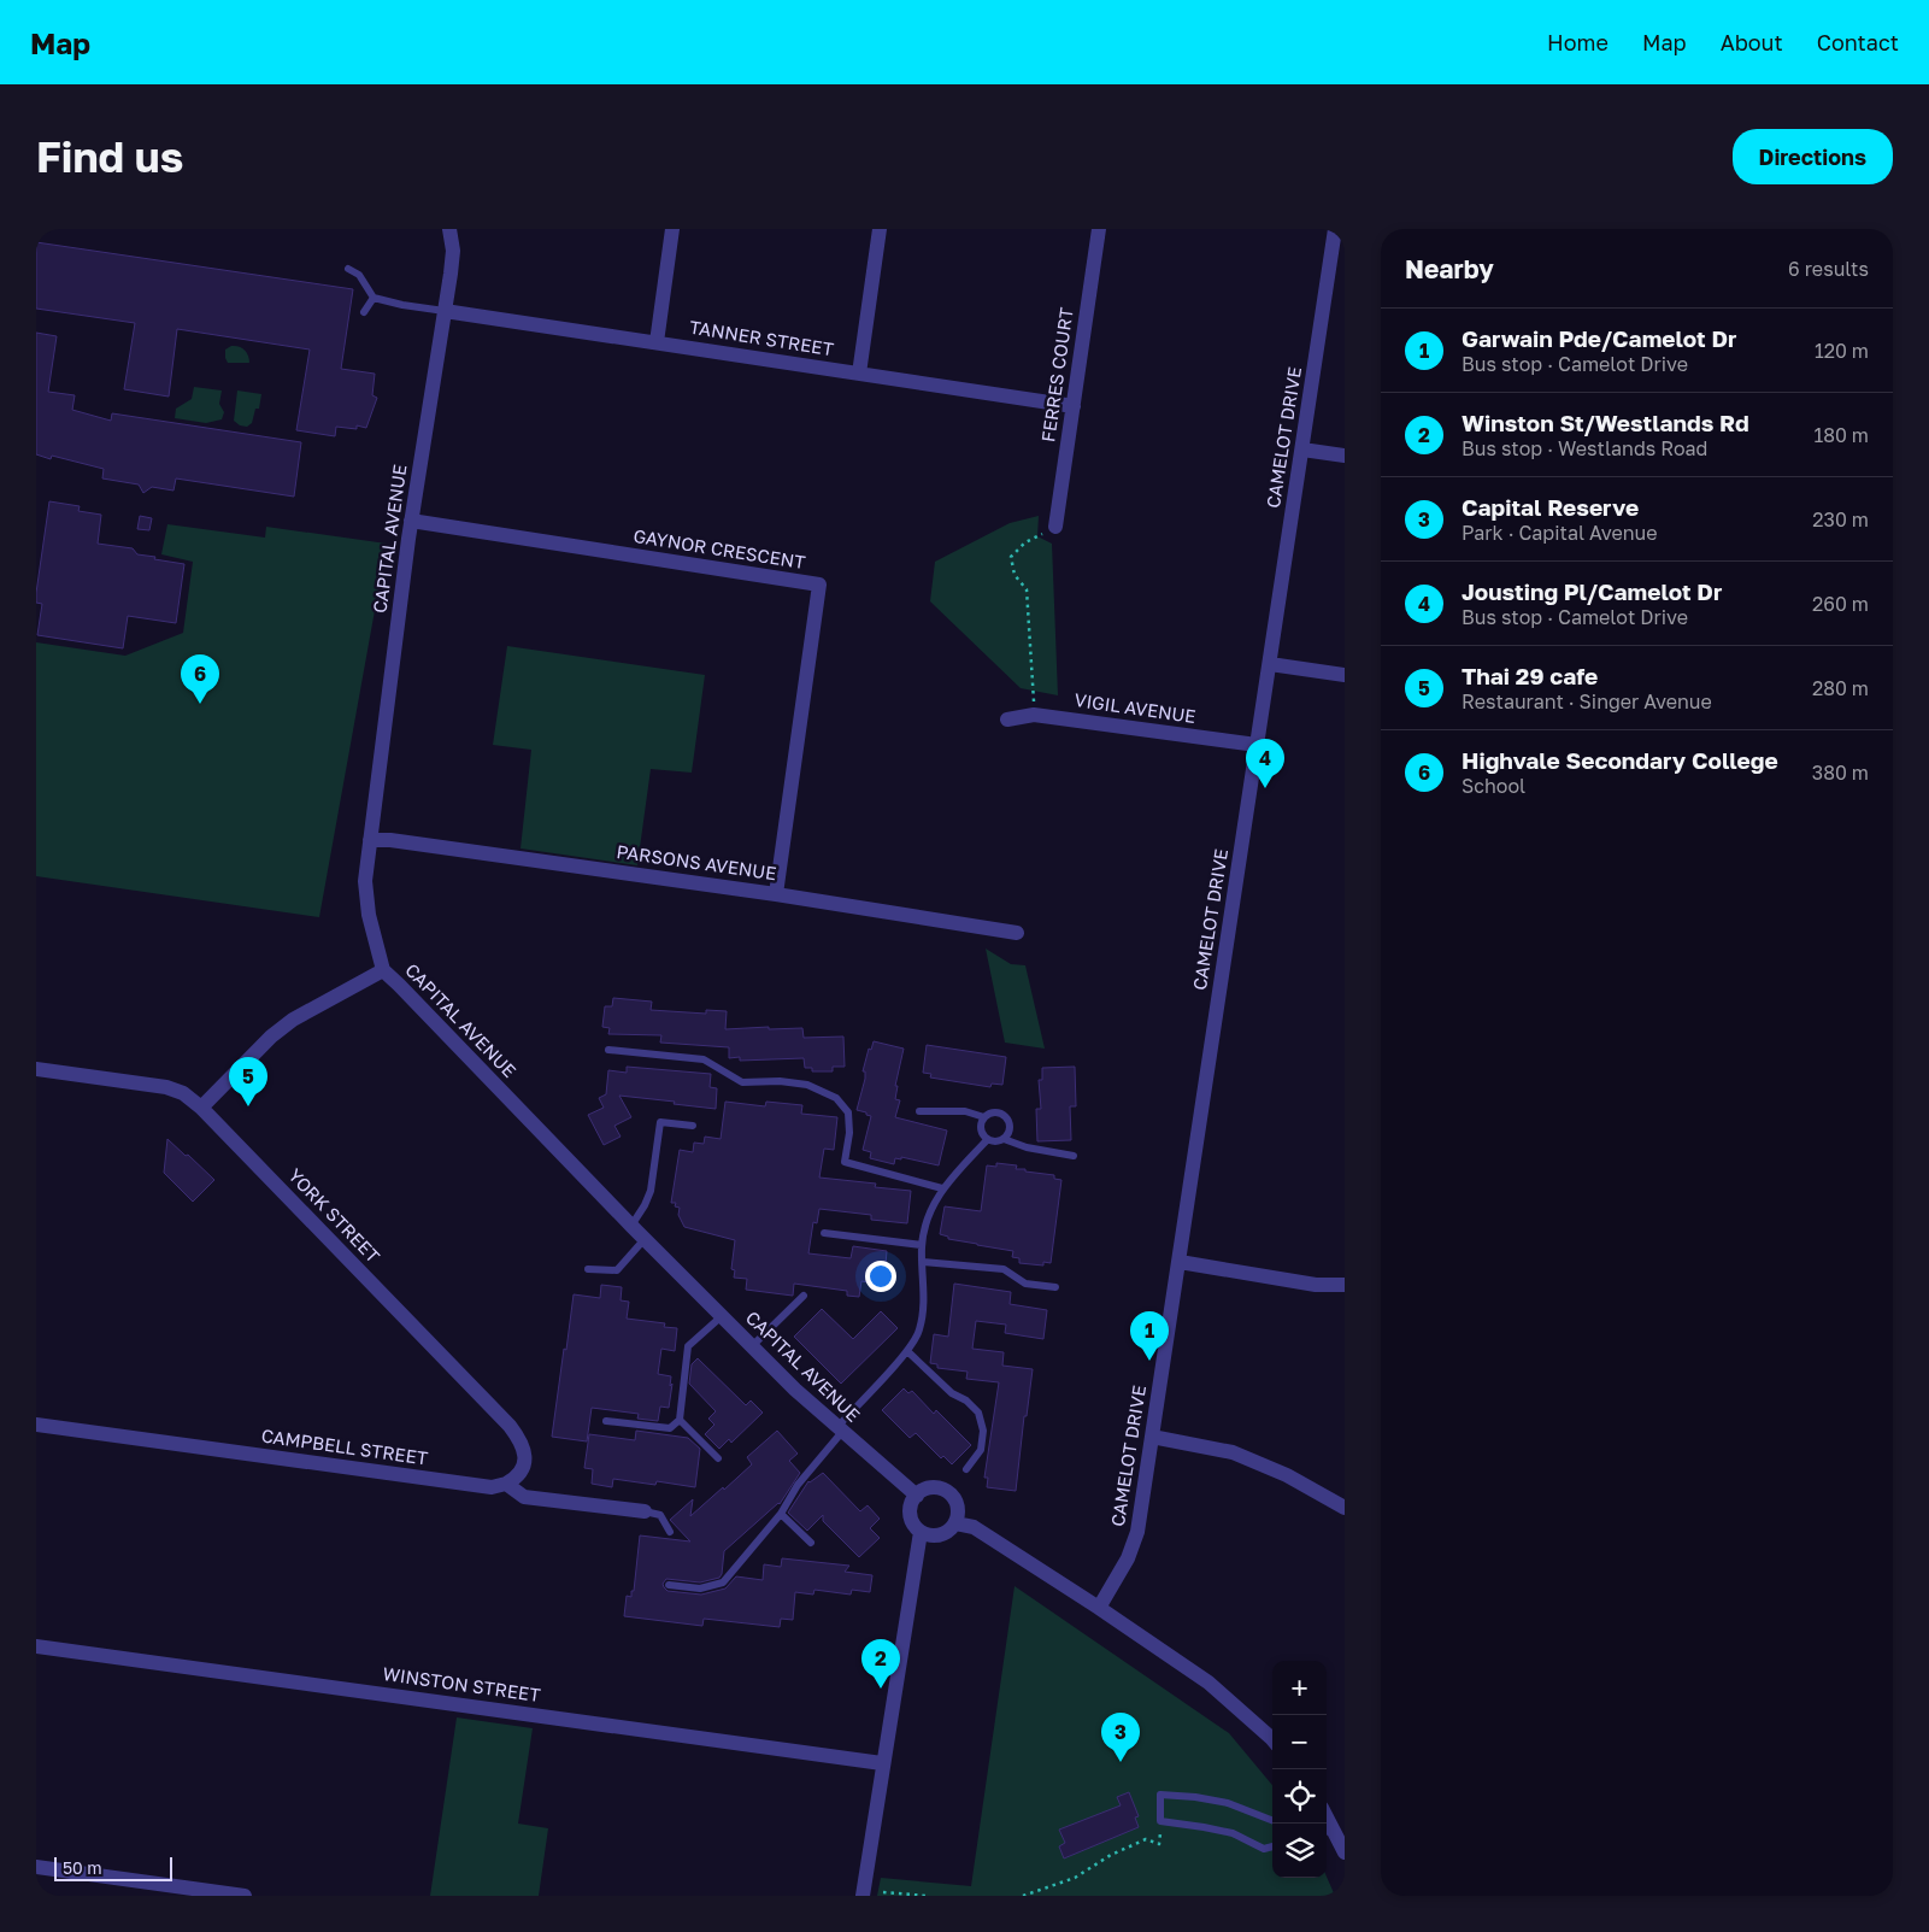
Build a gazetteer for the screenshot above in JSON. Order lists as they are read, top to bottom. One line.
{"streets":{"street":["TANNER STREET","FERRES COURT","CAMELOT DRIVE","CAPITAL AVENUE","GAYNOR CRESCENT","VIGIL AVENUE","PARSONS AVENUE","YORK STREET","CAMPBELL STREET","WINSTON STREET"]},"crossings":[["TANNER STREET","FERRES COURT"],["TANNER STREET","CAPITAL AVENUE"],["CAMELOT DRIVE","VIGIL AVENUE"],["CAPITAL AVENUE","GAYNOR CRESCENT"],["CAPITAL AVENUE","PARSONS AVENUE"],["GAYNOR CRESCENT","PARSONS AVENUE"],["YORK STREET","CAMPBELL STREET"]],"scale_bar":"50 m","page":{"header":"Map","nav":["Home","Map","About","Contact"],"buttons":"Directions","title":"Find us","heading":["Nearby","6 results"],"list":[{"mark":"1","name":"Garwain Pde/Camelot Dr","note":"Bus stop · Camelot Drive","value":"120 m"},{"mark":"2","name":"Winston St/Westlands Rd","note":"Bus stop · Westlands Road","value":"180 m"},{"mark":"3","name":"Capital Reserve","note":"Park · Capital Avenue","value":"230 m"},{"mark":"4","name":"Jousting Pl/Camelot Dr","note":"Bus stop · Camelot Drive","value":"260 m"},{"mark":"5","name":"Thai 29 cafe","note":"Restaurant · Singer Avenue","value":"280 m"},{"mark":"6","name":"Highvale Secondary College","note":"School","value":"380 m"}],"pins":["6","4","5","1","2","3"],"map_buttons":["+","−"],"scale":"50 m"}}
